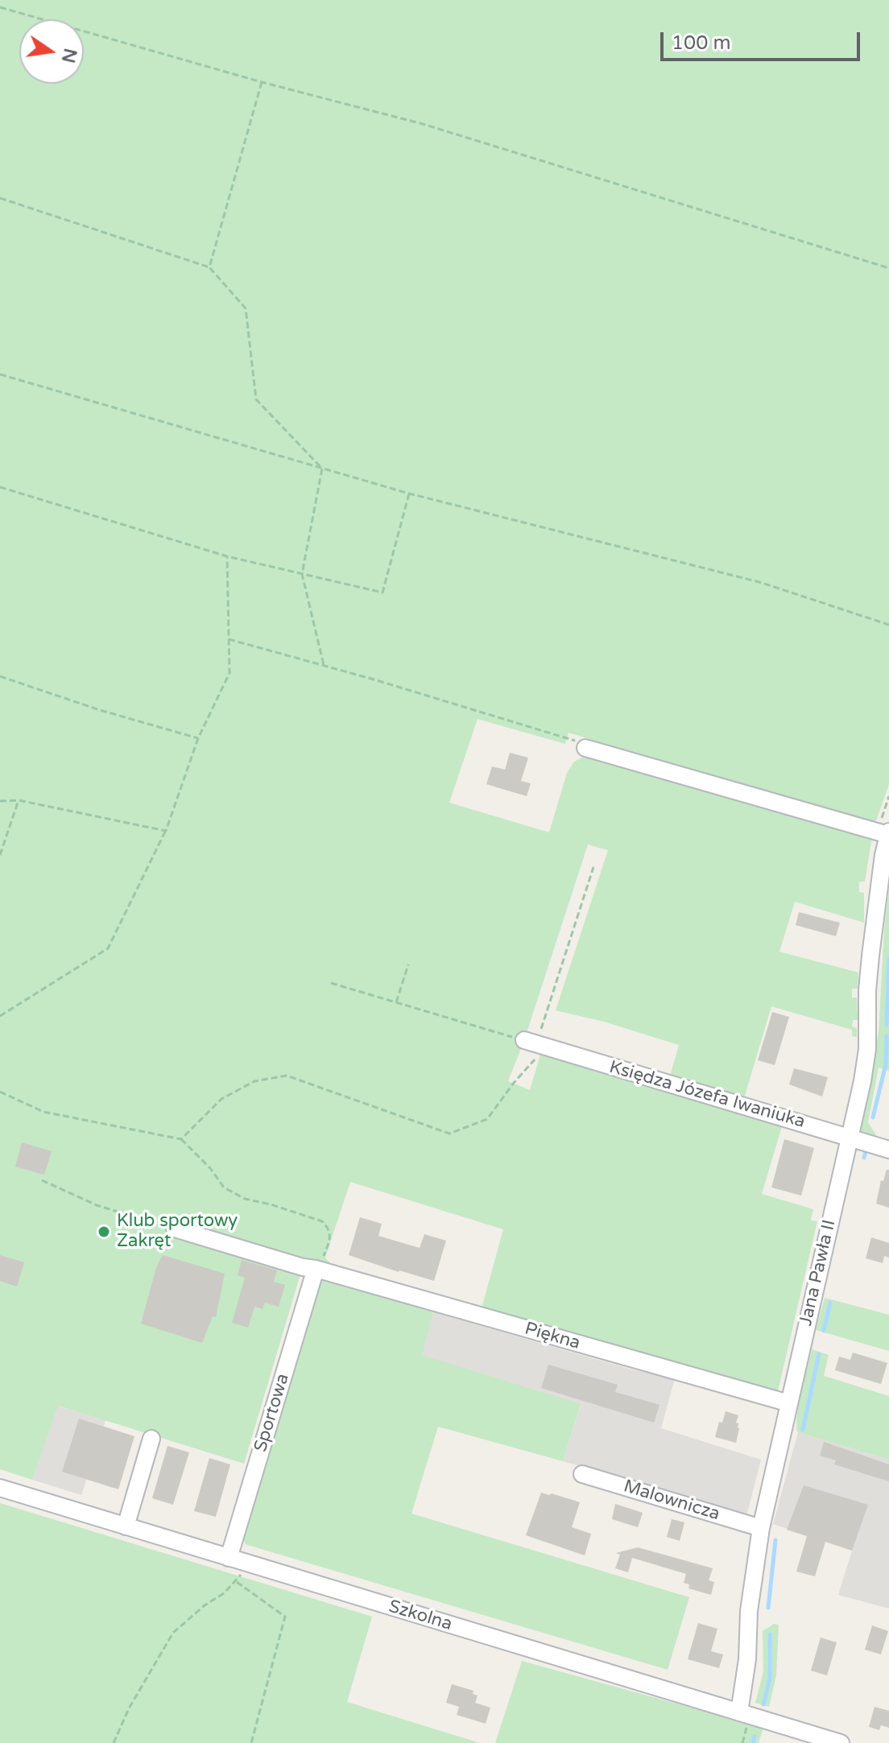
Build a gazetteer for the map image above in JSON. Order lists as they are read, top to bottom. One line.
{"streets":{"street":["Księdza Józefa Iwaniuka","Jana Pawła II","Piękna","Sportowa","Malownicza","Szkolna"]},"crossings":[["Księdza Józefa Iwaniuka","Jana Pawła II"],["Jana Pawła II","Piękna"],["Jana Pawła II","Malownicza"],["Jana Pawła II","Szkolna"],["Piękna","Sportowa"],["Sportowa","Szkolna"]],"places":["Klub sportowy Zakręt"],"scale_bar":"100 m","north":"right"}
